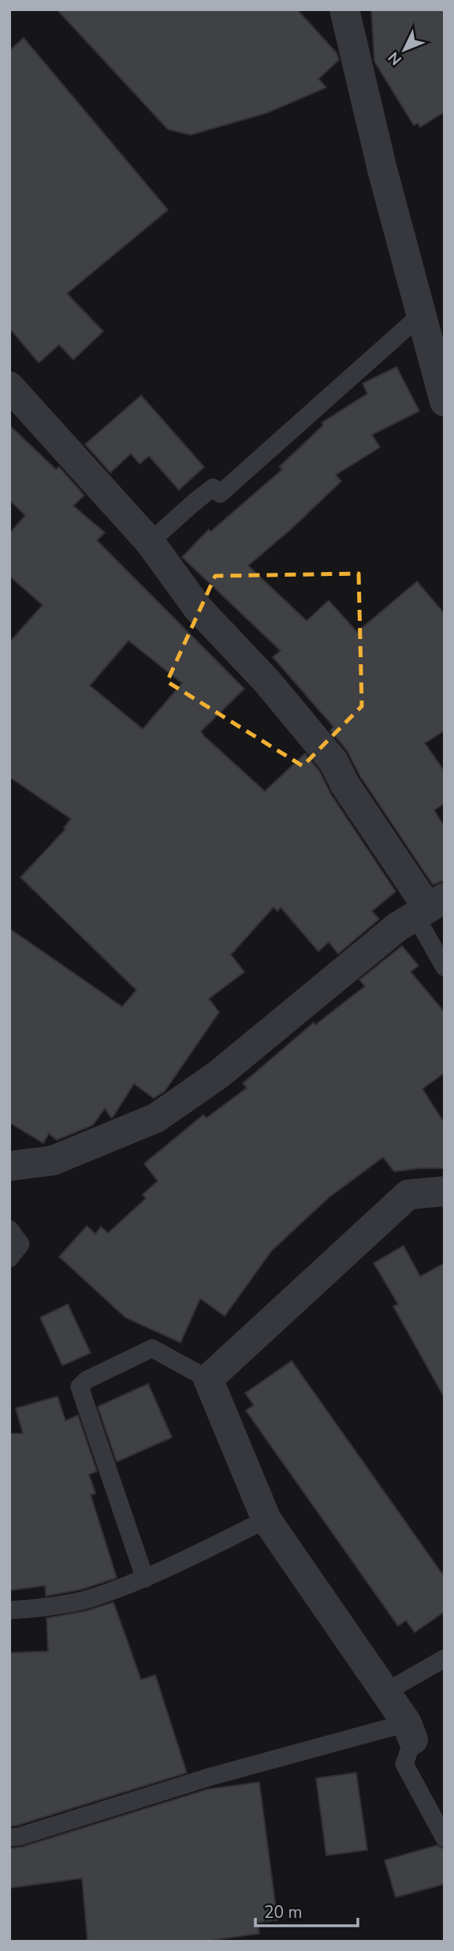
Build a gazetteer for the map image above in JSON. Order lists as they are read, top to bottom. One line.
{"scale_bar":"20 m","north":"bottom left"}
